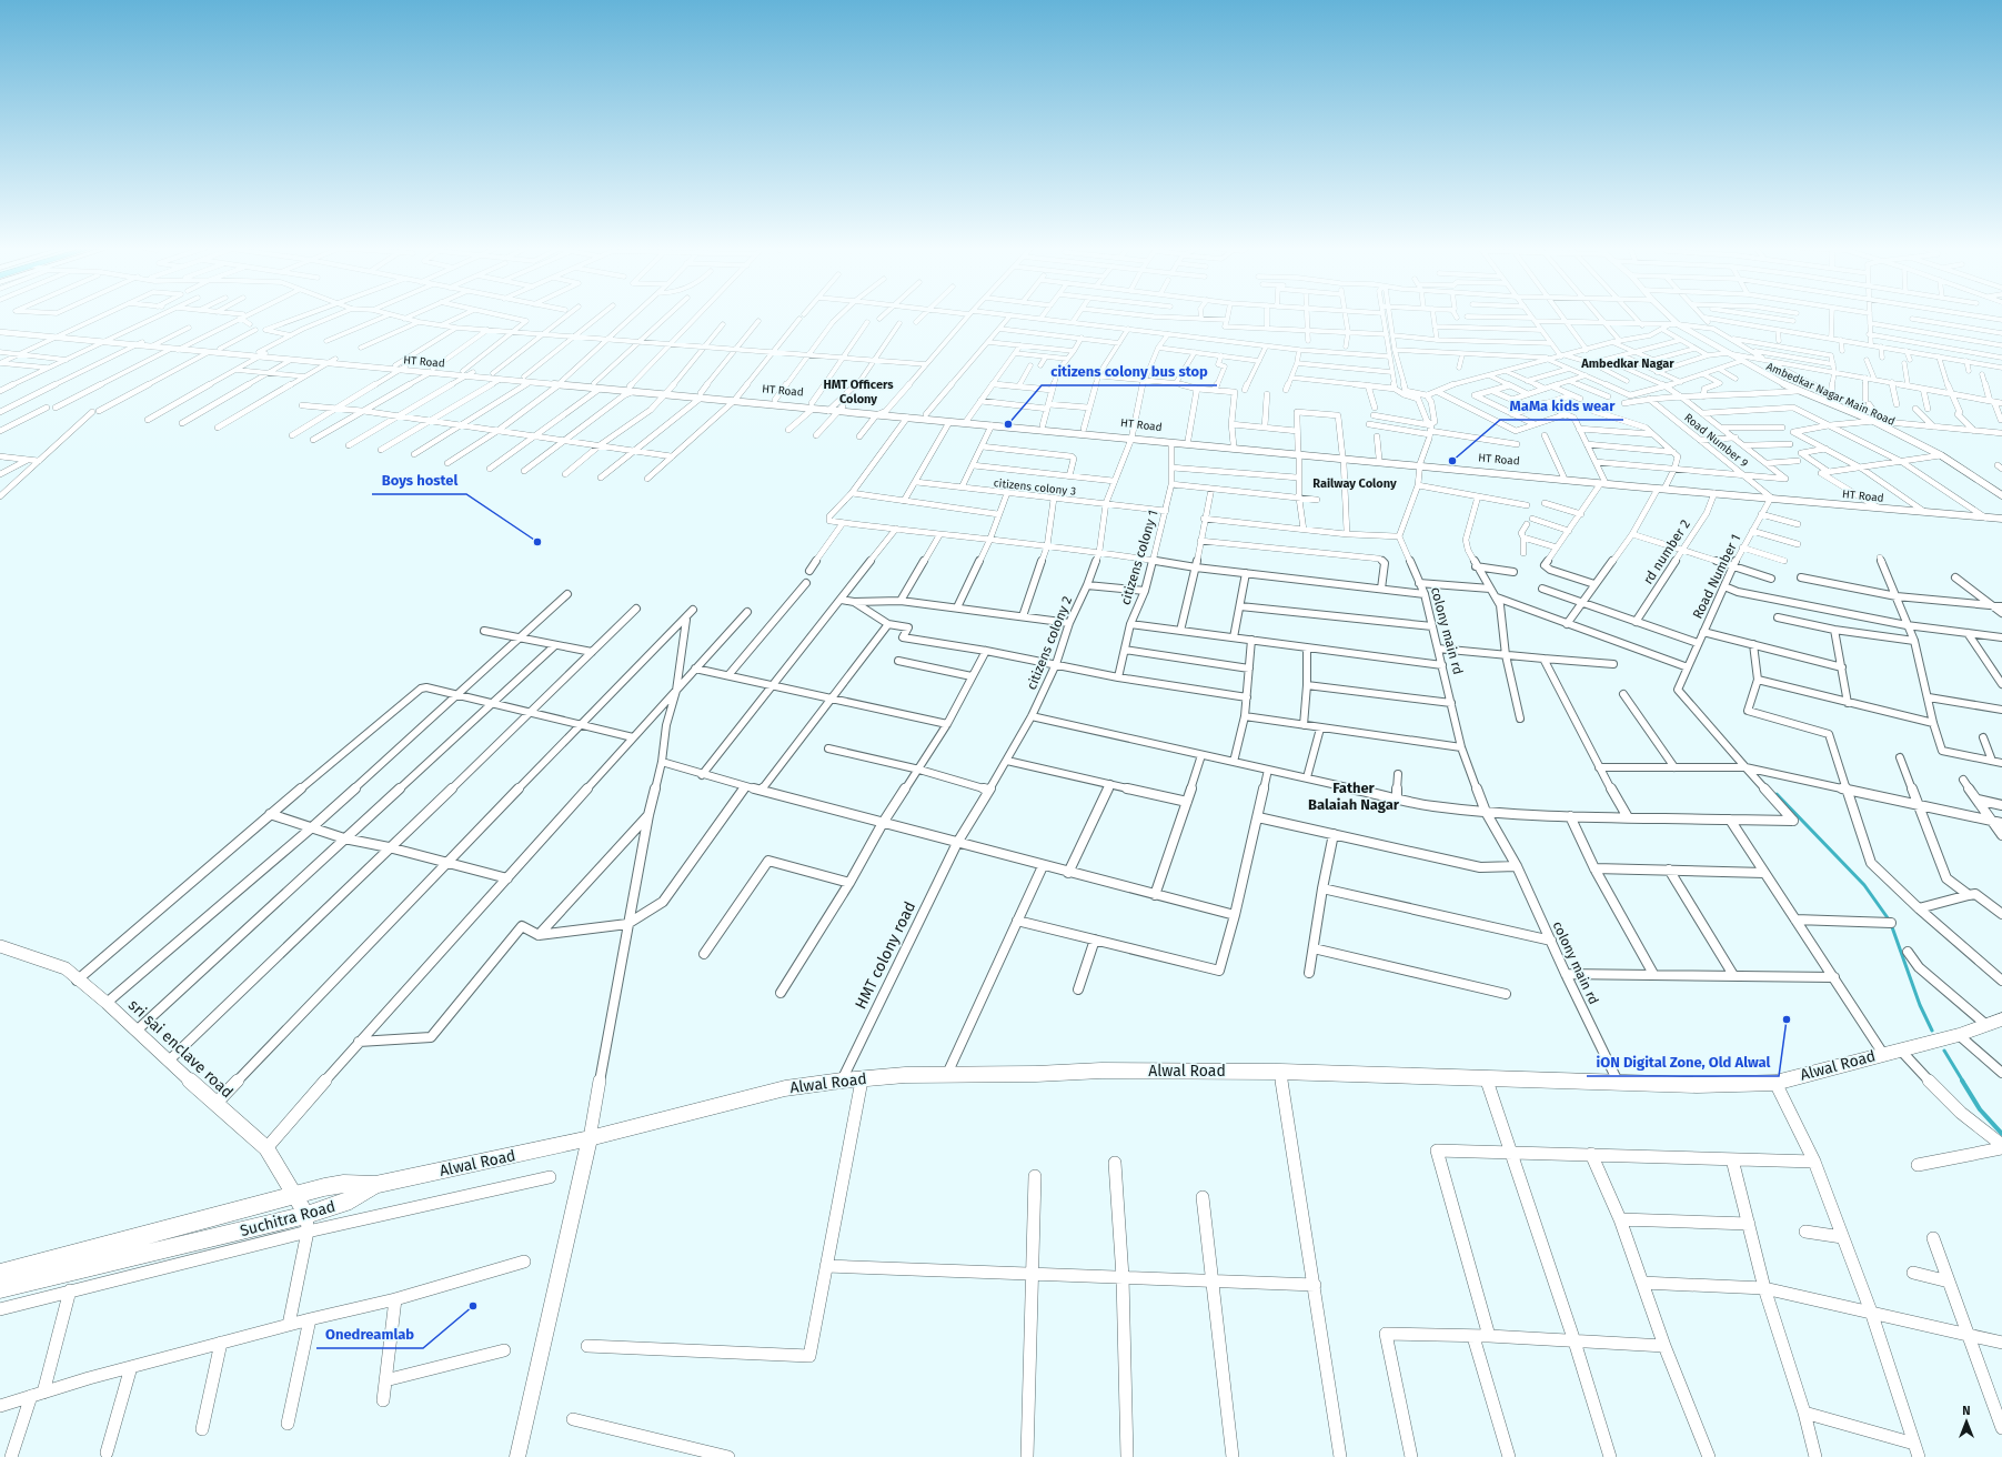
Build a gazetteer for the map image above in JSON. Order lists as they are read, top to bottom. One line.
{"streets":{"main road":["Alwal Road","Suchitra Road"],"street":["HT Road","Ambedkar Nagar Main Road","Road Number 9","citizens colony 3","rd number 2","citizens colony 1","Road Number 1","colony main rd","citizens colony 2","HMT colony road","sri sai enclave road"]},"crossings":[["HT Road","Road Number 9"],["HT Road","rd number 2"],["HT Road","citizens colony 1"],["HT Road","Road Number 1"],["HT Road","citizens colony 2"],["Road Number 9","Road Number 1"],["citizens colony 3","citizens colony 1"],["citizens colony 3","citizens colony 2"],["colony main rd","Alwal Road"],["citizens colony 2","HMT colony road"],["HMT colony road","Alwal Road"],["sri sai enclave road","Suchitra Road"],["Alwal Road","Suchitra Road"]],"districts":["Ambedkar Nagar","HMT Officers Colony","Railway Colony","Father Balaiah Nagar"],"places":["citizens colony bus stop","MaMa kids wear","Boys hostel","iON Digital Zone, Old Alwal","Onedreamlab"],"north":"top"}
